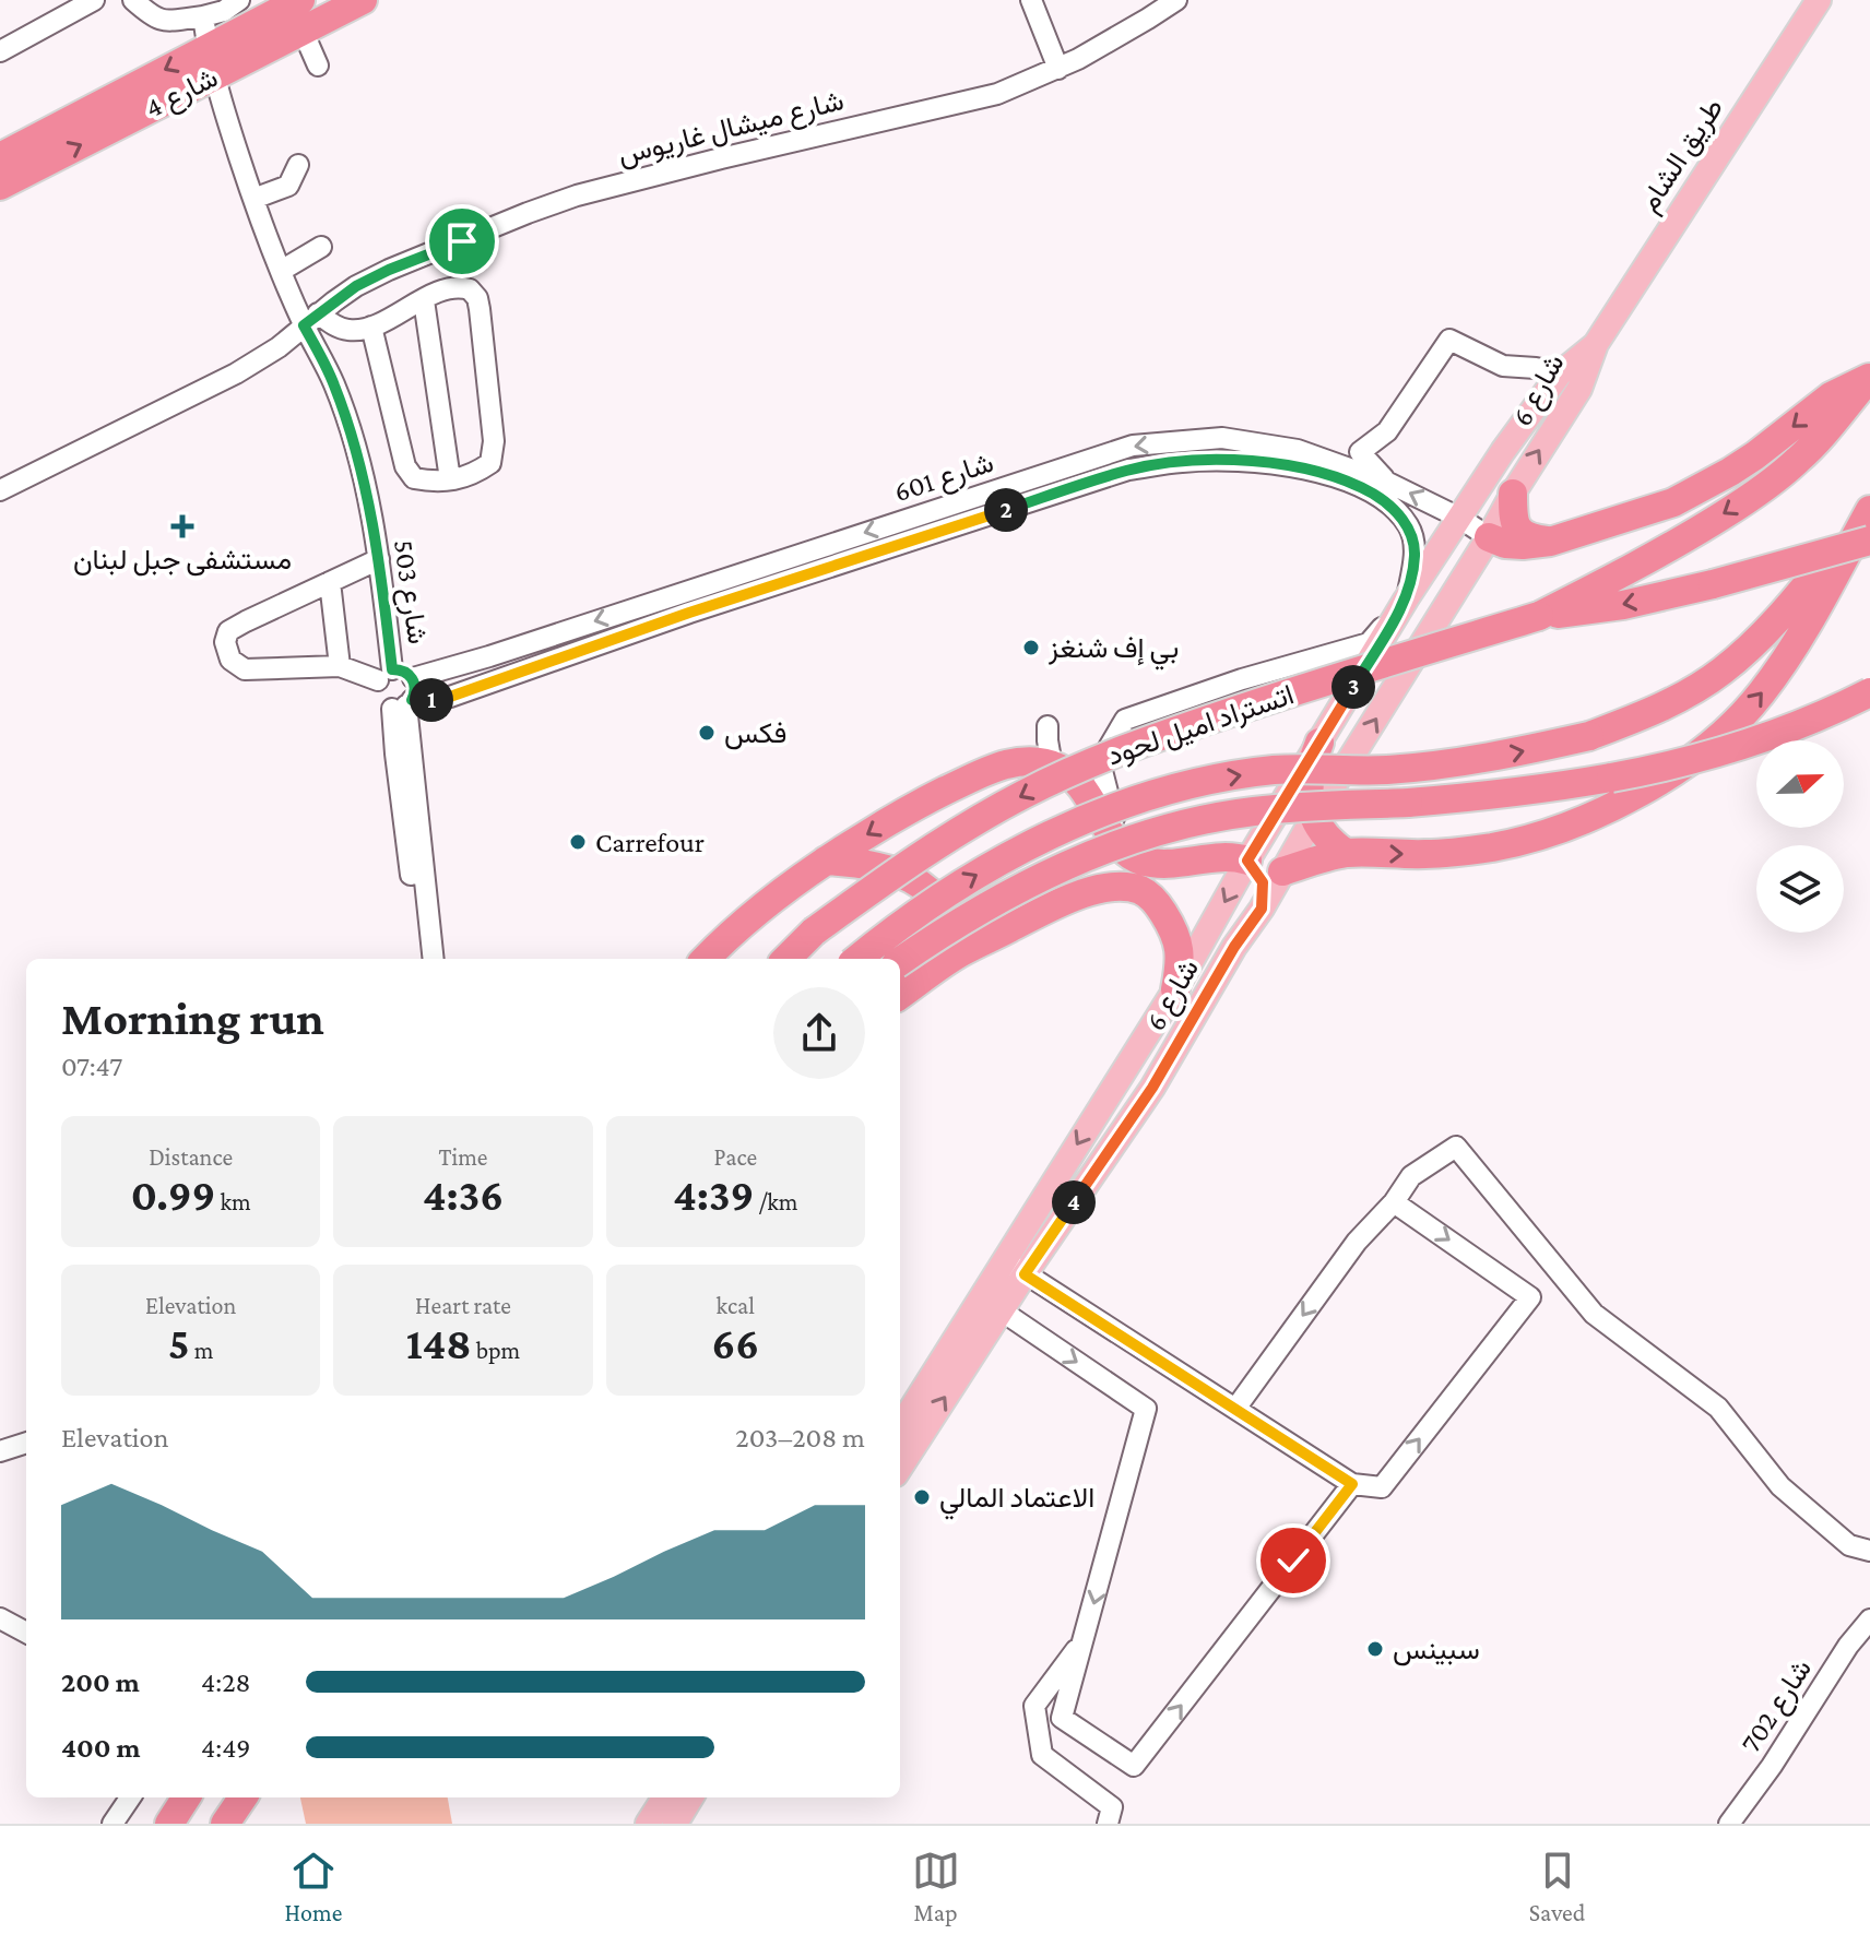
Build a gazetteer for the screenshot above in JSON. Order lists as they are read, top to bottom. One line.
{"streets":{"highway":["شارع 4","اتستراد اميل لحود"],"main road":["طريق الشام","شارع 6"],"street":["شارع ميشال غاريوس","شارع 601","شارع 503","شارع 702"]},"crossings":[["شارع ميشال غاريوس","شارع 503"],["طريق الشام","شارع 6"],["شارع 6","شارع 601"],["شارع 601","شارع 503"]],"one_way":["شارع 601"],"places":{"health":["مستشفى جبل لبنان"],"other":["بي إف شنغز","فكس","Carrefour","الاعتماد المالي","سبينس"]},"north":"right","page":{"pins":["2","3","1","4"],"heading":["Morning run","07:47"],"stats":[["Distance","0.99 km"],["Time","4:36"],["Pace","4:39 /km"],["Elevation","5 m"],["Heart rate","148 bpm"],["kcal","66"]],"chart":["Elevation","203–208 m"],"list":[{"name":"200 m","note":"4:28"},{"name":"400 m","note":"4:49"}],"tabs":["Home","Map","Saved"]}}
